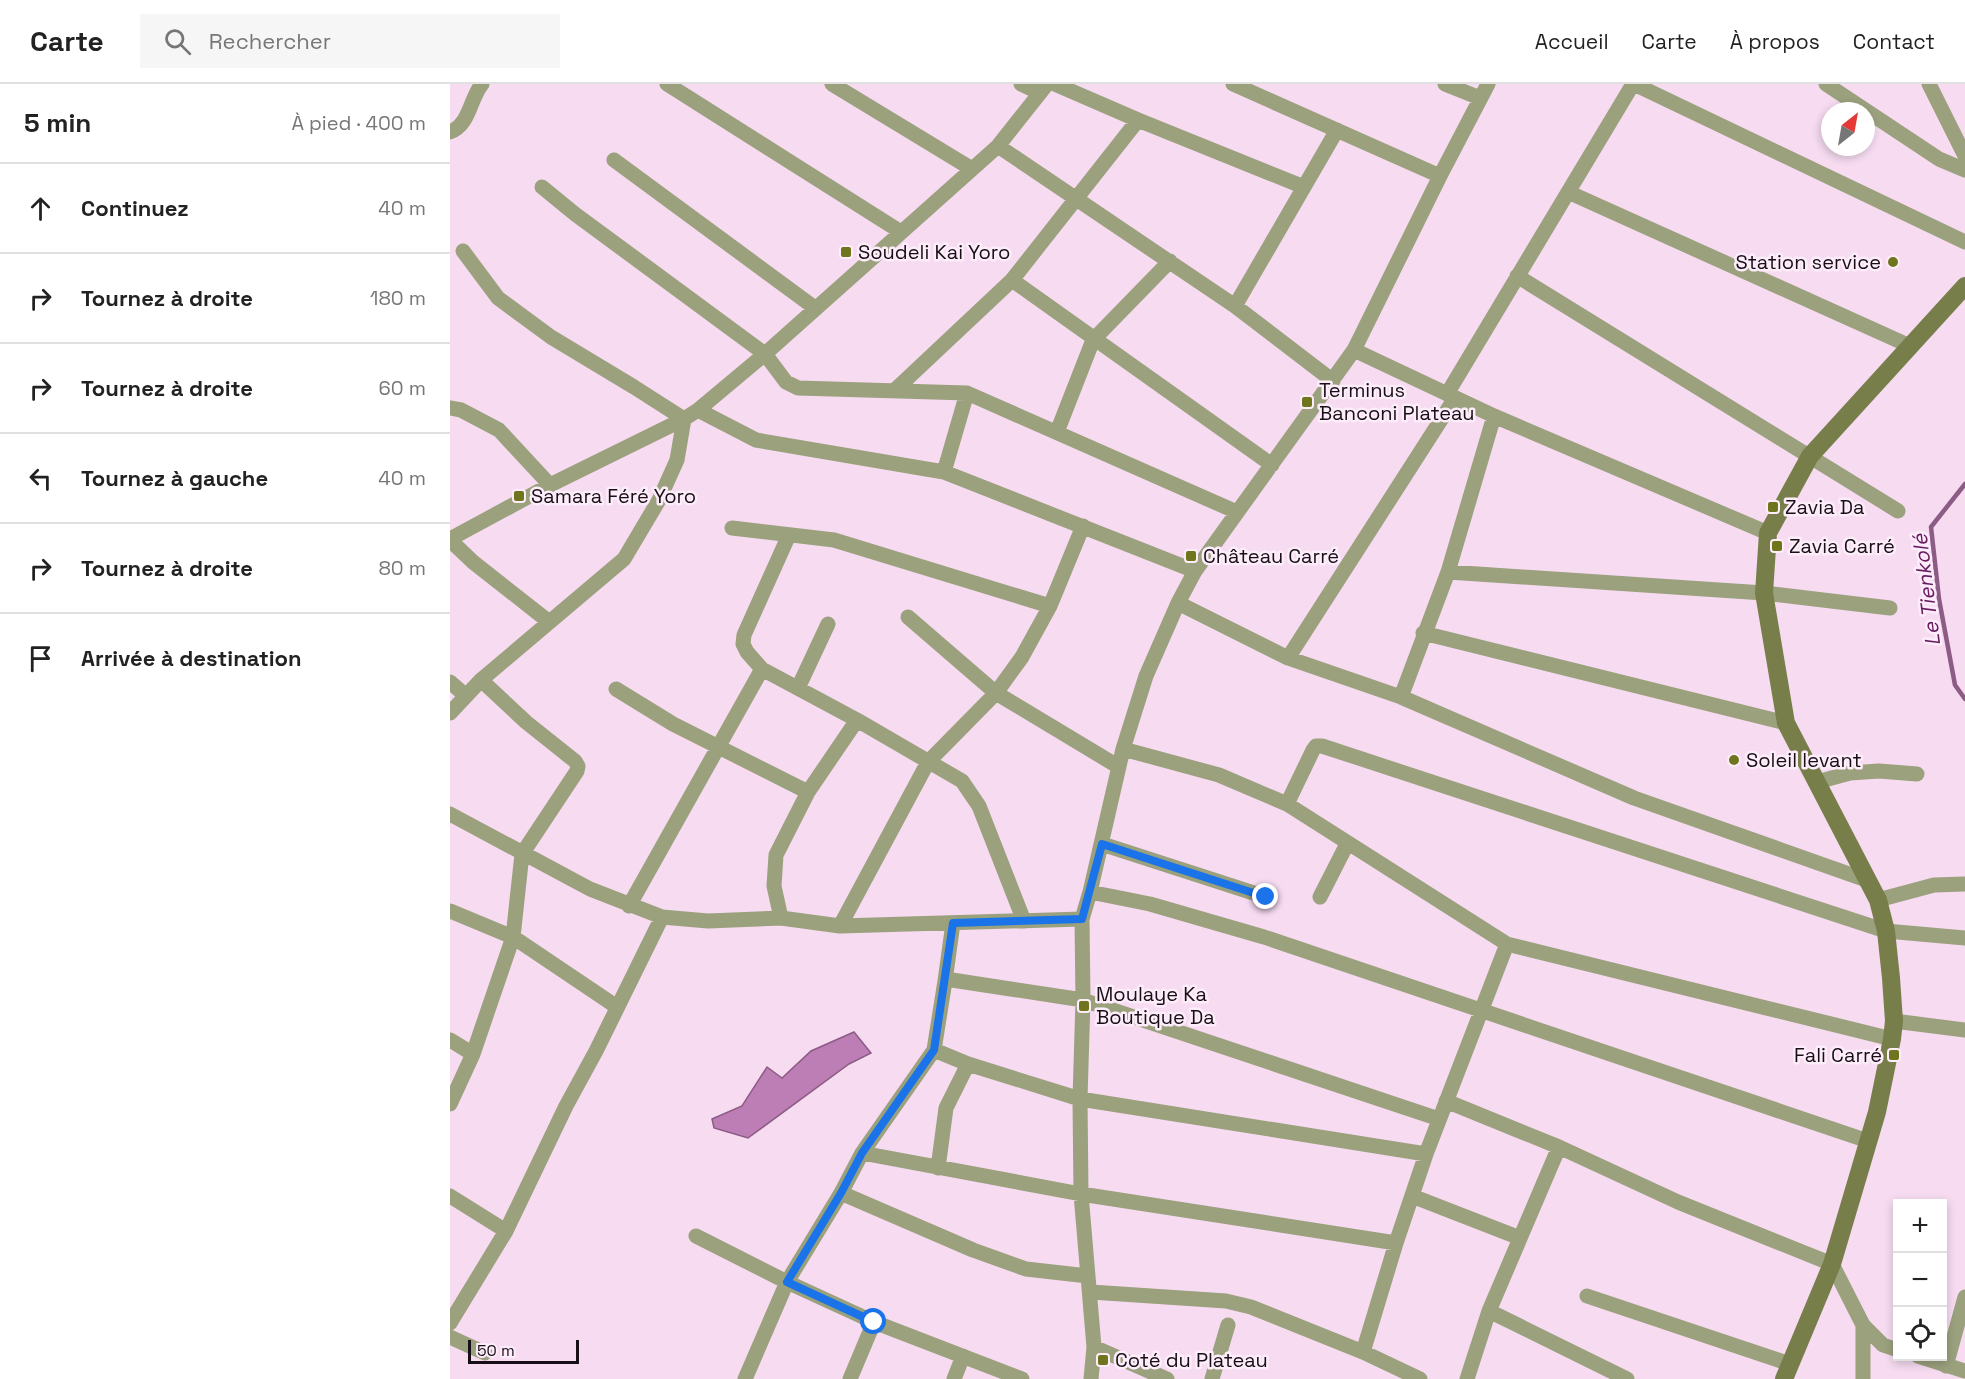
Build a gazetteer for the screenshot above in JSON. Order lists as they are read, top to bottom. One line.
{"water":["Le Tienkolé"],"places":{"transit":["Soudeli Kai Yoro","Terminus Banconi Plateau","Samara Féré Yoro","Zavia Da","Zavia Carré","Château Carré","Moulaye Ka Boutique Da","Fali Carré","Coté du Plateau"],"other":["Station service","Soleil levant"]},"scale_bar":"50 m","north":"top right","page":{"header":"Carte","search":"Rechercher","nav":["Accueil","Carte","À propos","Contact"],"heading":["5 min","À pied · 400 m"],"list":[["Continuez","40 m"],["Tournez à droite","180 m"],["Tournez à droite","60 m"],["Tournez à gauche","40 m"],["Tournez à droite","80 m"],"Arrivée à destination"],"map_buttons":["+","−"],"scale":"50 m"}}
